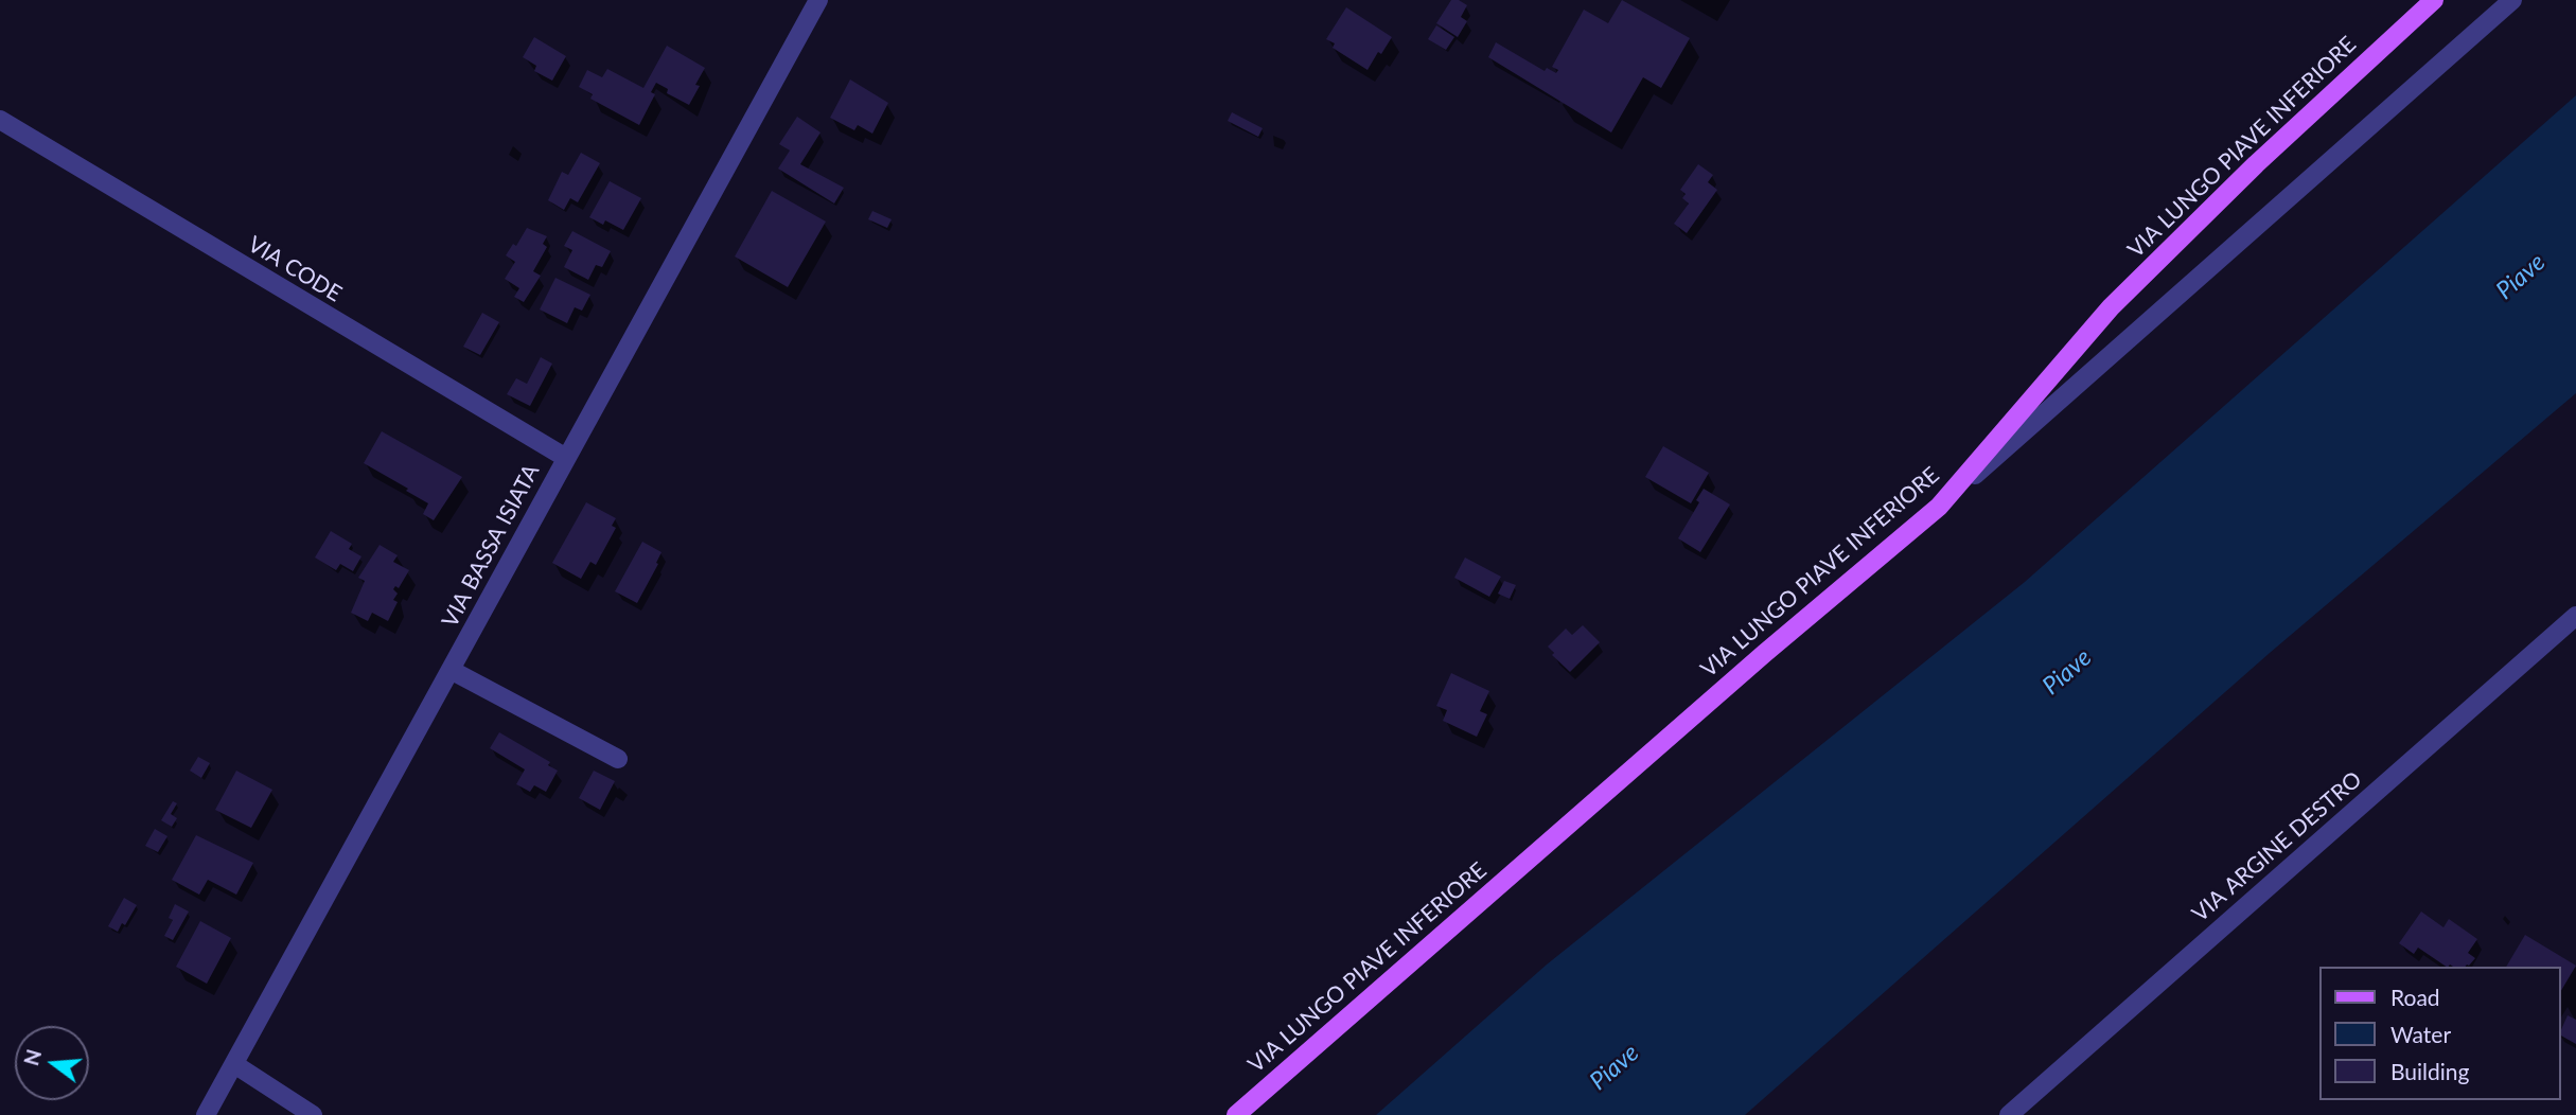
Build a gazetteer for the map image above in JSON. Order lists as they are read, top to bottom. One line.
{"streets":{"main road":["VIA LUNGO PIAVE INFERIORE"],"street":["VIA CODE","VIA BASSA ISIATA","VIA ARGINE DESTRO"]},"crossings":[["VIA CODE","VIA BASSA ISIATA"]],"water":["Piave"],"legend":["Road","Water","Building"],"north":"left"}
